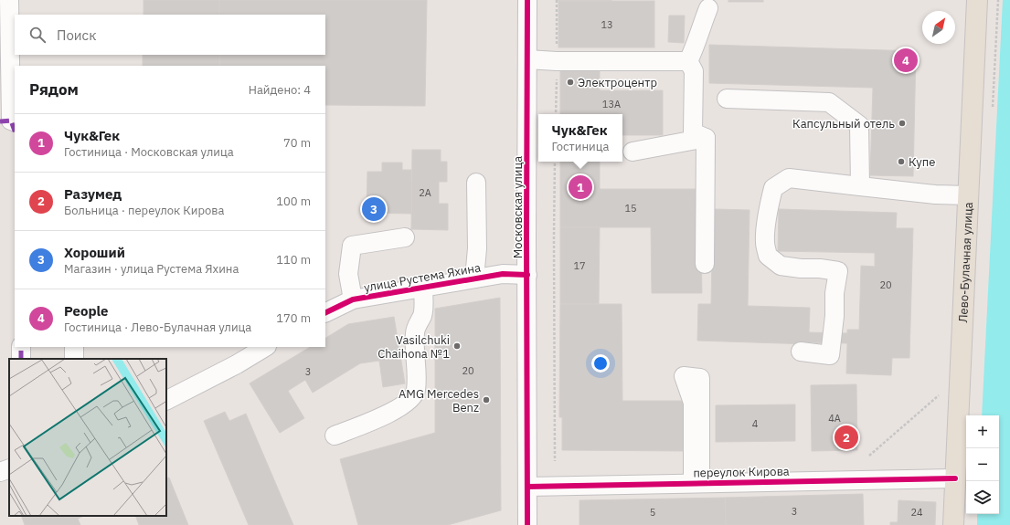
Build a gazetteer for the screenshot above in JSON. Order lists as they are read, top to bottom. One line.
{"streets":{"main road":["Лево-Булачная улица"],"street":["Московская улица","улица Рустема Яхина","переулок Кирова"]},"crossings":[["Московская улица","улица Рустема Яхина"],["Московская улица","переулок Кирова"],["Лево-Булачная улица","переулок Кирова"]],"places":["Электроцентр","Капсульный отель","Купе","Vasilchuki Chaihona №1","AMG Mercedes Benz"],"house_numbers":["13","13А","2А","15","17","20","20","3","4А","4","3","5","24"],"north":"top right","page":{"search":"Поиск","pins":["4","1","3","2"],"heading":["Рядом","Найдено: 4"],"list":[{"mark":"1","name":"Чук&Гек","note":"Гостиница · Московская улица","value":"70 m"},{"mark":"2","name":"Разумед","note":"Больница · переулок Кирова","value":"100 m"},{"mark":"3","name":"Хороший","note":"Магазин · улица Рустема Яхина","value":"110 m"},{"mark":"4","name":"People","note":"Гостиница · Лево-Булачная улица","value":"170 m"}],"popup":["Чук&Гек","Гостиница"],"map_buttons":["+","−"]}}
